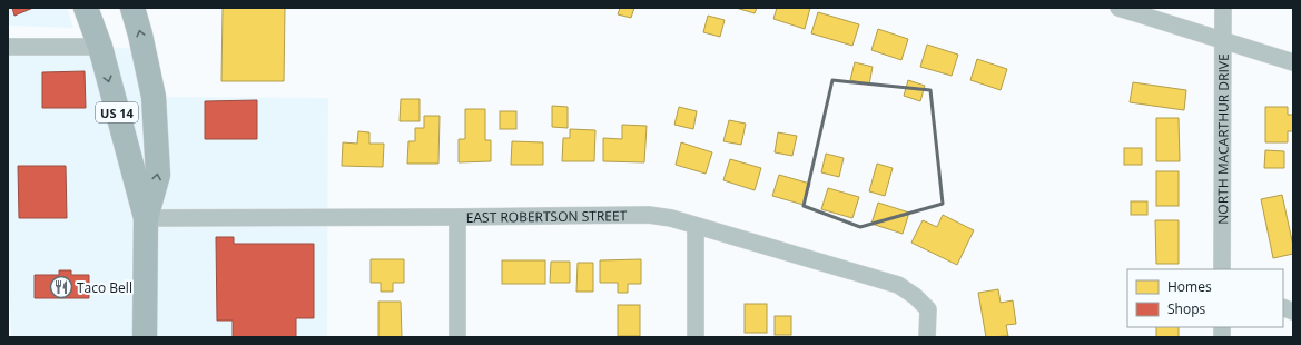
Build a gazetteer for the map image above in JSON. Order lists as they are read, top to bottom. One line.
{"streets":{"main road":["US 14"],"street":["NORTH MACARTHUR DRIVE","EAST ROBERTSON STREET"]},"crossings":[["US 14","EAST ROBERTSON STREET"]],"places":{"restaurant":["Taco Bell"]},"legend":["Homes","Shops"]}
